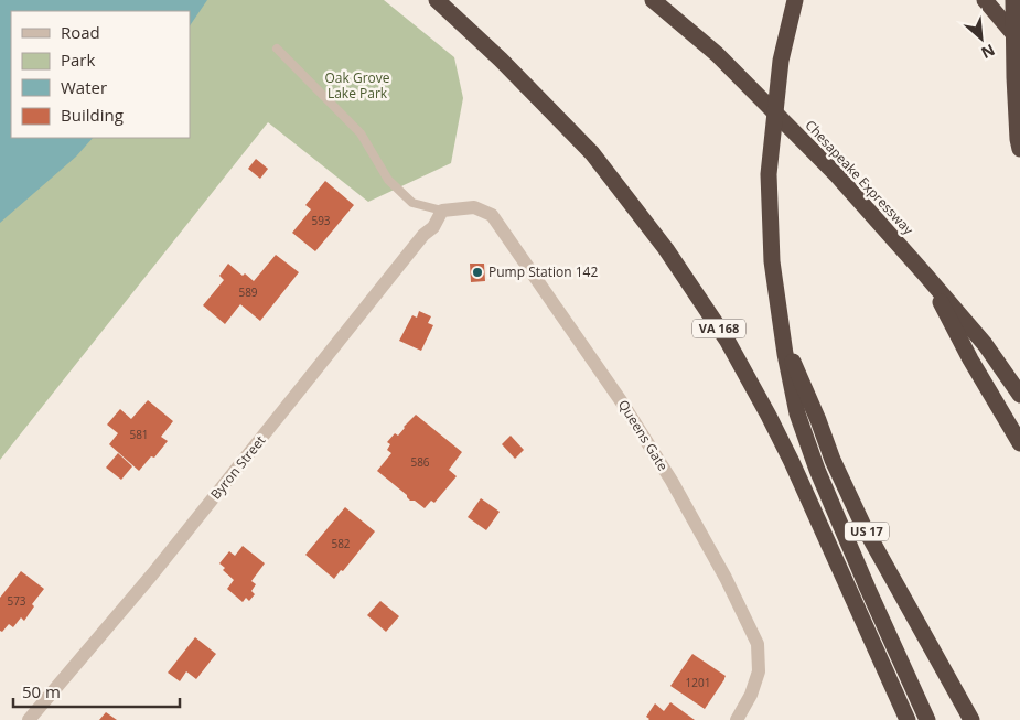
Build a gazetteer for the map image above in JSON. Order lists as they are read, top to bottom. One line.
{"streets":{"highway":["Chesapeake Expressway","VA 168","US 17"],"street":["Queens Gate","Byron Street"]},"crossings":[["Queens Gate","Byron Street"]],"parks":["Oak Grove Lake Park"],"places":["Pump Station 142"],"house_numbers":["593","589","581","586","582","573","1201"],"legend":["Road","Park","Water","Building"],"scale_bar":"50 m","north":"bottom right"}
